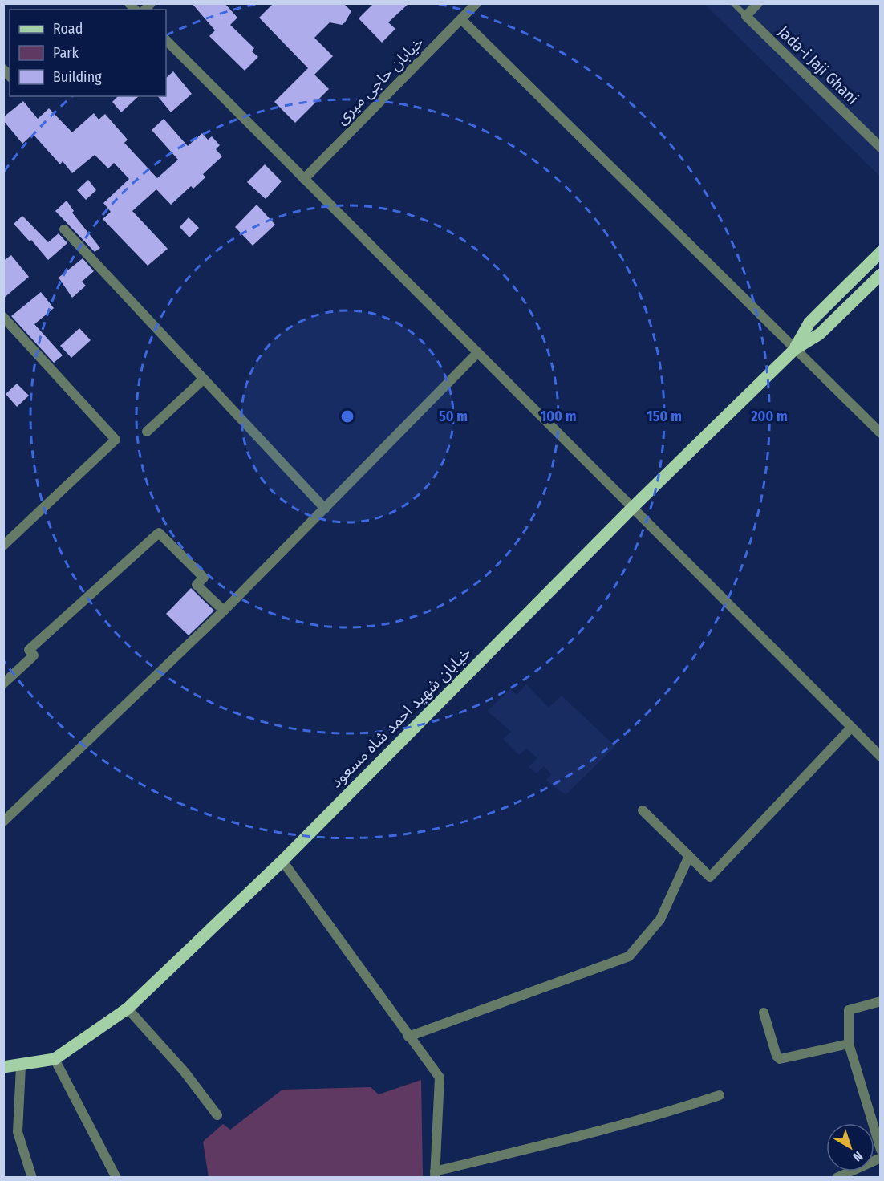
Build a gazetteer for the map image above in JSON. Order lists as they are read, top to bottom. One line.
{"streets":{"main road":["خیابان شهید احمد شاه مسعود"],"street":["Jada-i Jaji Ghani","خیابان حاجی میری"]},"legend":["Road","Park","Building"],"north":"bottom right","rings":["50 m","100 m","150 m","200 m"]}
